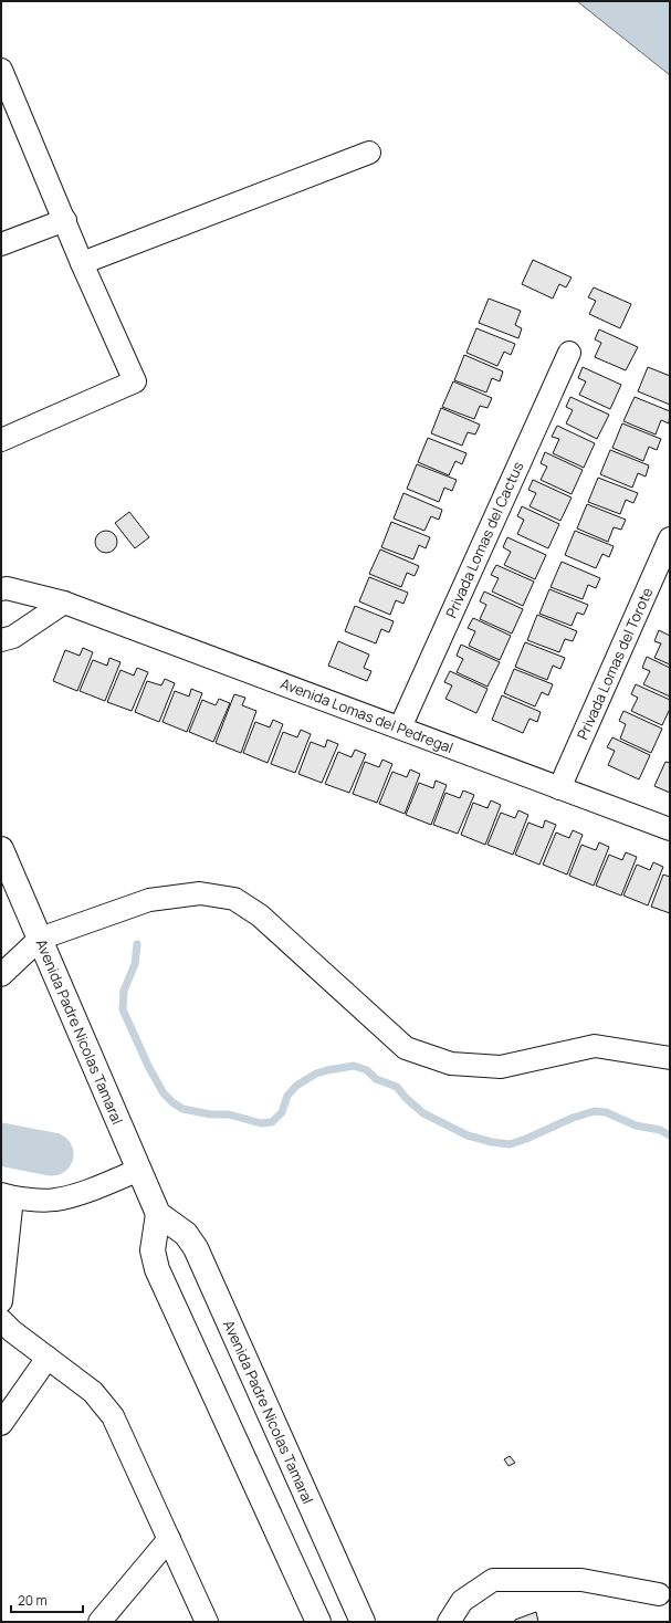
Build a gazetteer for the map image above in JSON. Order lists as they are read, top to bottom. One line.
{"streets":{"street":["Privada Lomas del Cactus","Privada Lomas del Torote","Avenida Lomas del Pedregal","Avenida Padre Nicolas Tamaral"]},"crossings":[["Privada Lomas del Cactus","Avenida Lomas del Pedregal"],["Privada Lomas del Torote","Avenida Lomas del Pedregal"]],"scale_bar":"20 m"}
